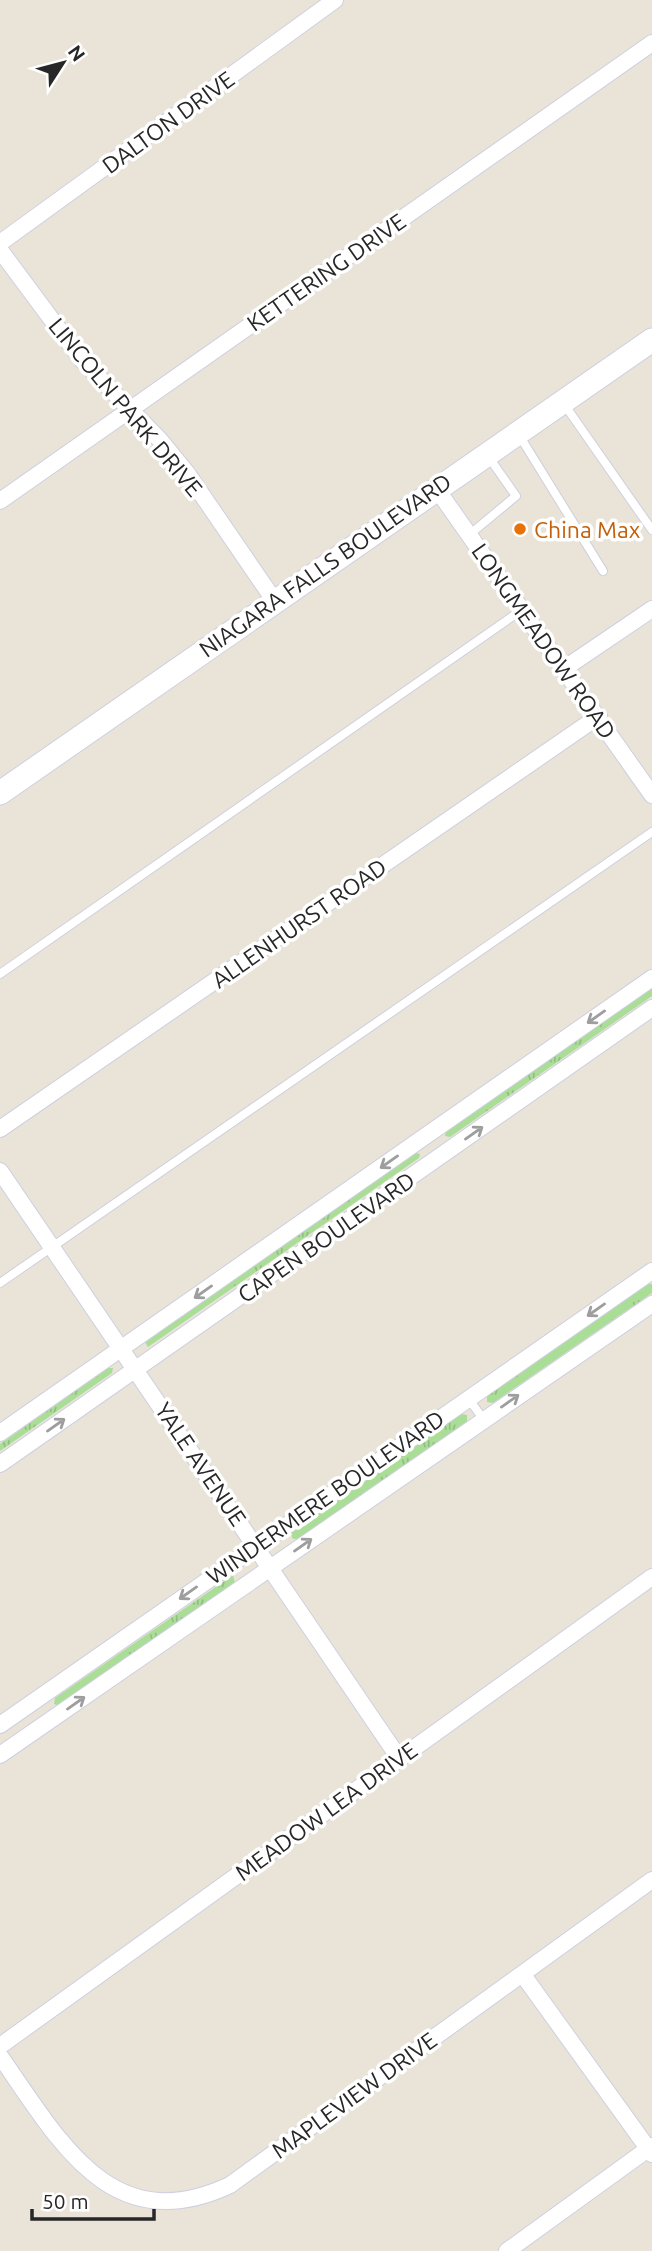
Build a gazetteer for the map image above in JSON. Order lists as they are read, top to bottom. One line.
{"streets":{"main road":["NIAGARA FALLS BOULEVARD"],"street":["DALTON DRIVE","KETTERING DRIVE","LINCOLN PARK DRIVE","LONGMEADOW ROAD","ALLENHURST ROAD","CAPEN BOULEVARD","YALE AVENUE","WINDERMERE BOULEVARD","MEADOW LEA DRIVE","MAPLEVIEW DRIVE"]},"crossings":[["KETTERING DRIVE","LINCOLN PARK DRIVE"],["LINCOLN PARK DRIVE","NIAGARA FALLS BOULEVARD"],["NIAGARA FALLS BOULEVARD","LONGMEADOW ROAD"],["LONGMEADOW ROAD","ALLENHURST ROAD"],["CAPEN BOULEVARD","YALE AVENUE"],["YALE AVENUE","WINDERMERE BOULEVARD"],["YALE AVENUE","MEADOW LEA DRIVE"]],"places":["China Max"],"scale_bar":"50 m","north":"top right"}
